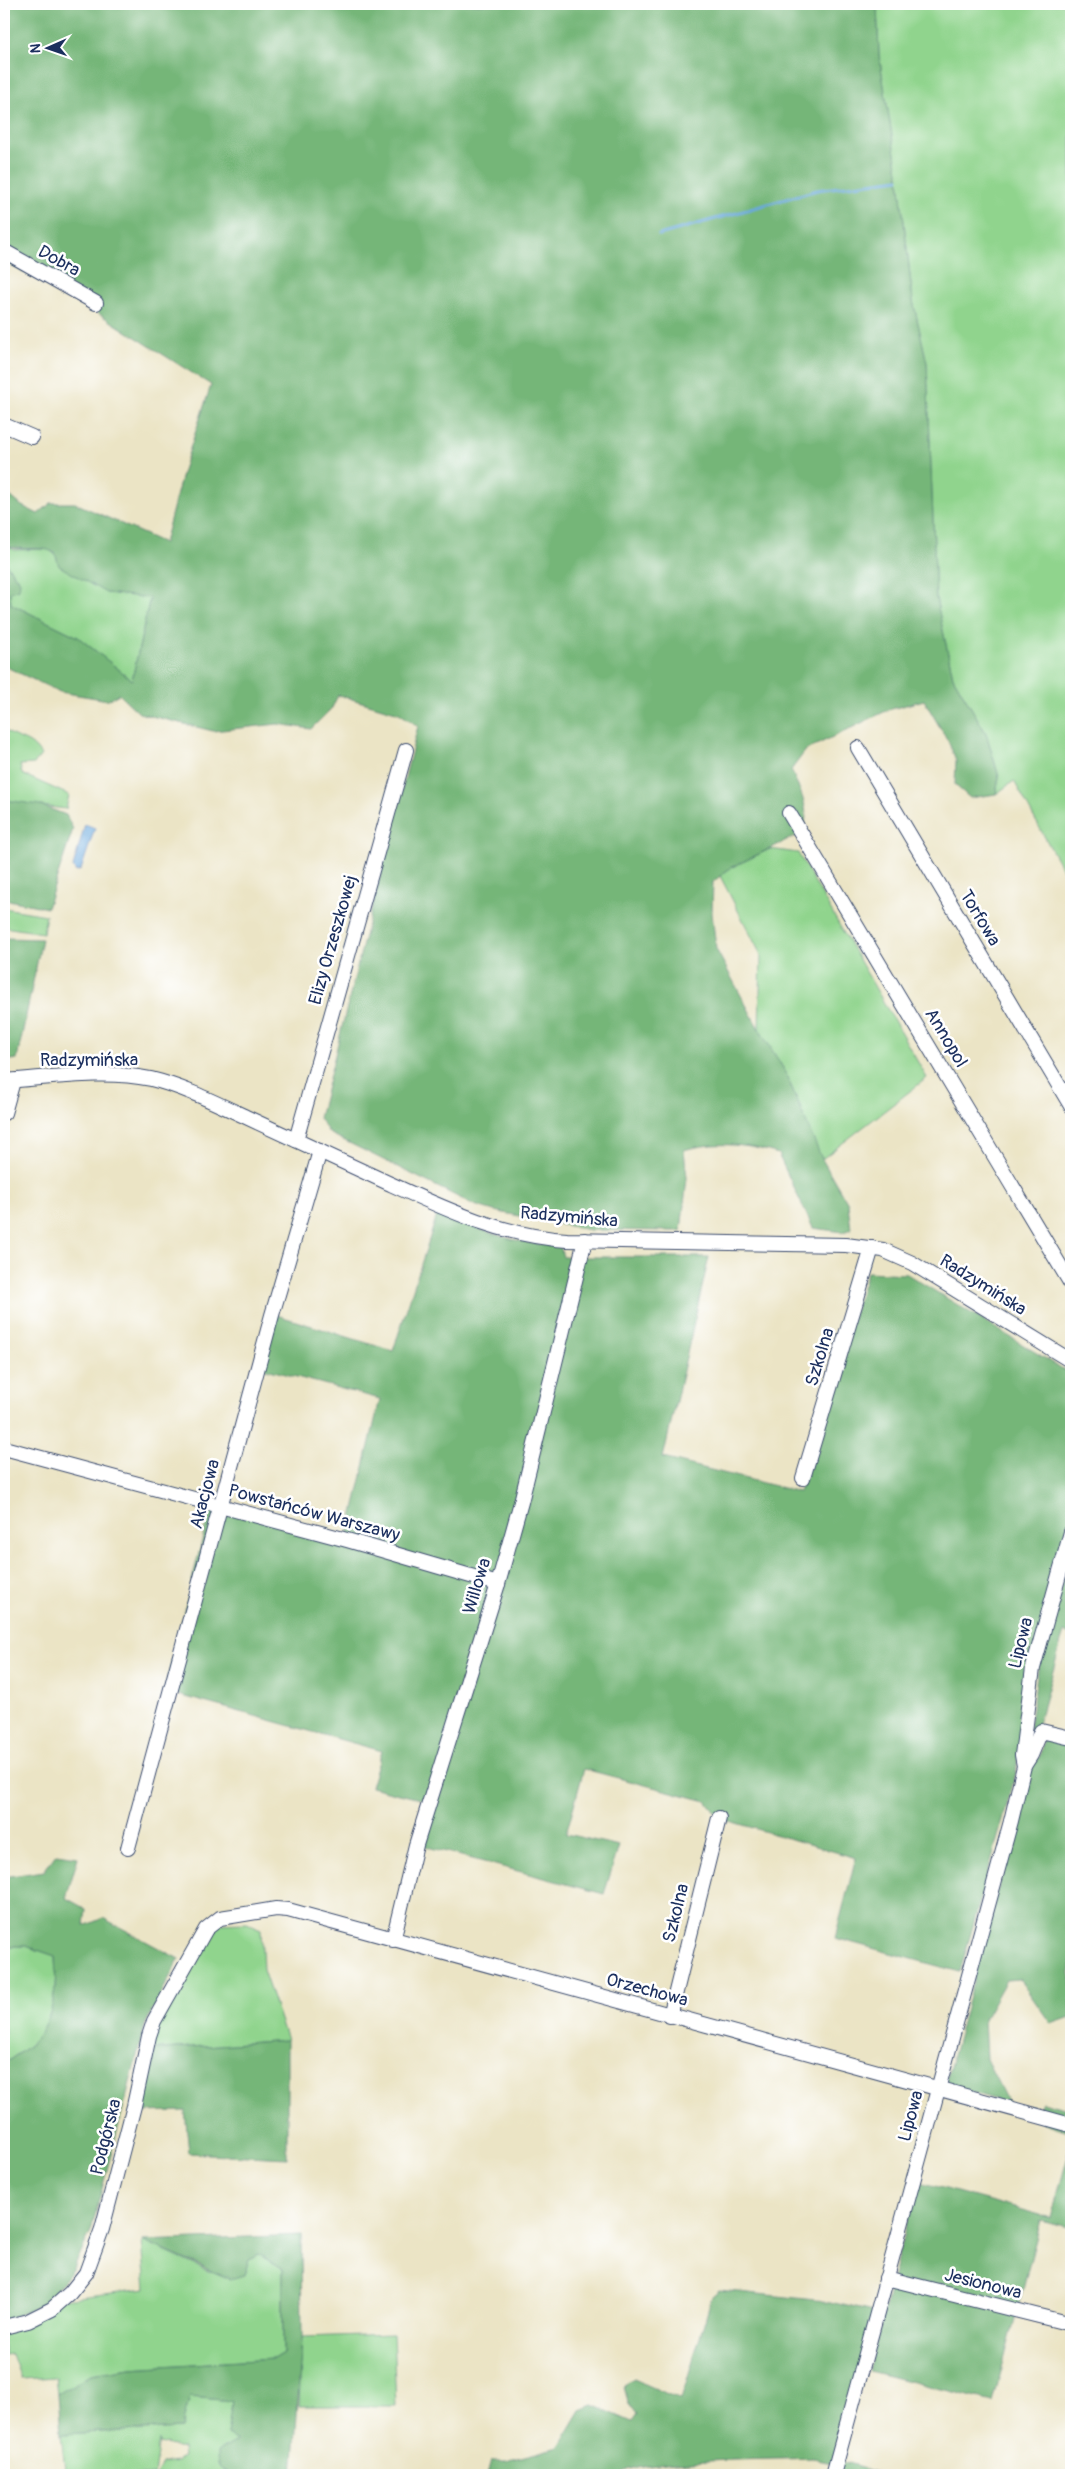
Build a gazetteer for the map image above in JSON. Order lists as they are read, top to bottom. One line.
{"streets":{"street":["Dobra","Torfowa","Elizy Orzeszkowej","Annopol","Radzymińska","Szkolna","Akacjowa","Powstańców Warszawy","Willowa","Lipowa","Orzechowa","Podgórska","Jesionowa"]},"crossings":[["Elizy Orzeszkowej","Radzymińska"],["Radzymińska","Szkolna"],["Radzymińska","Akacjowa"],["Radzymińska","Willowa"],["Szkolna","Orzechowa"],["Akacjowa","Powstańców Warszawy"],["Powstańców Warszawy","Willowa"],["Willowa","Orzechowa"],["Lipowa","Orzechowa"],["Lipowa","Jesionowa"],["Orzechowa","Podgórska"]],"north":"left"}
